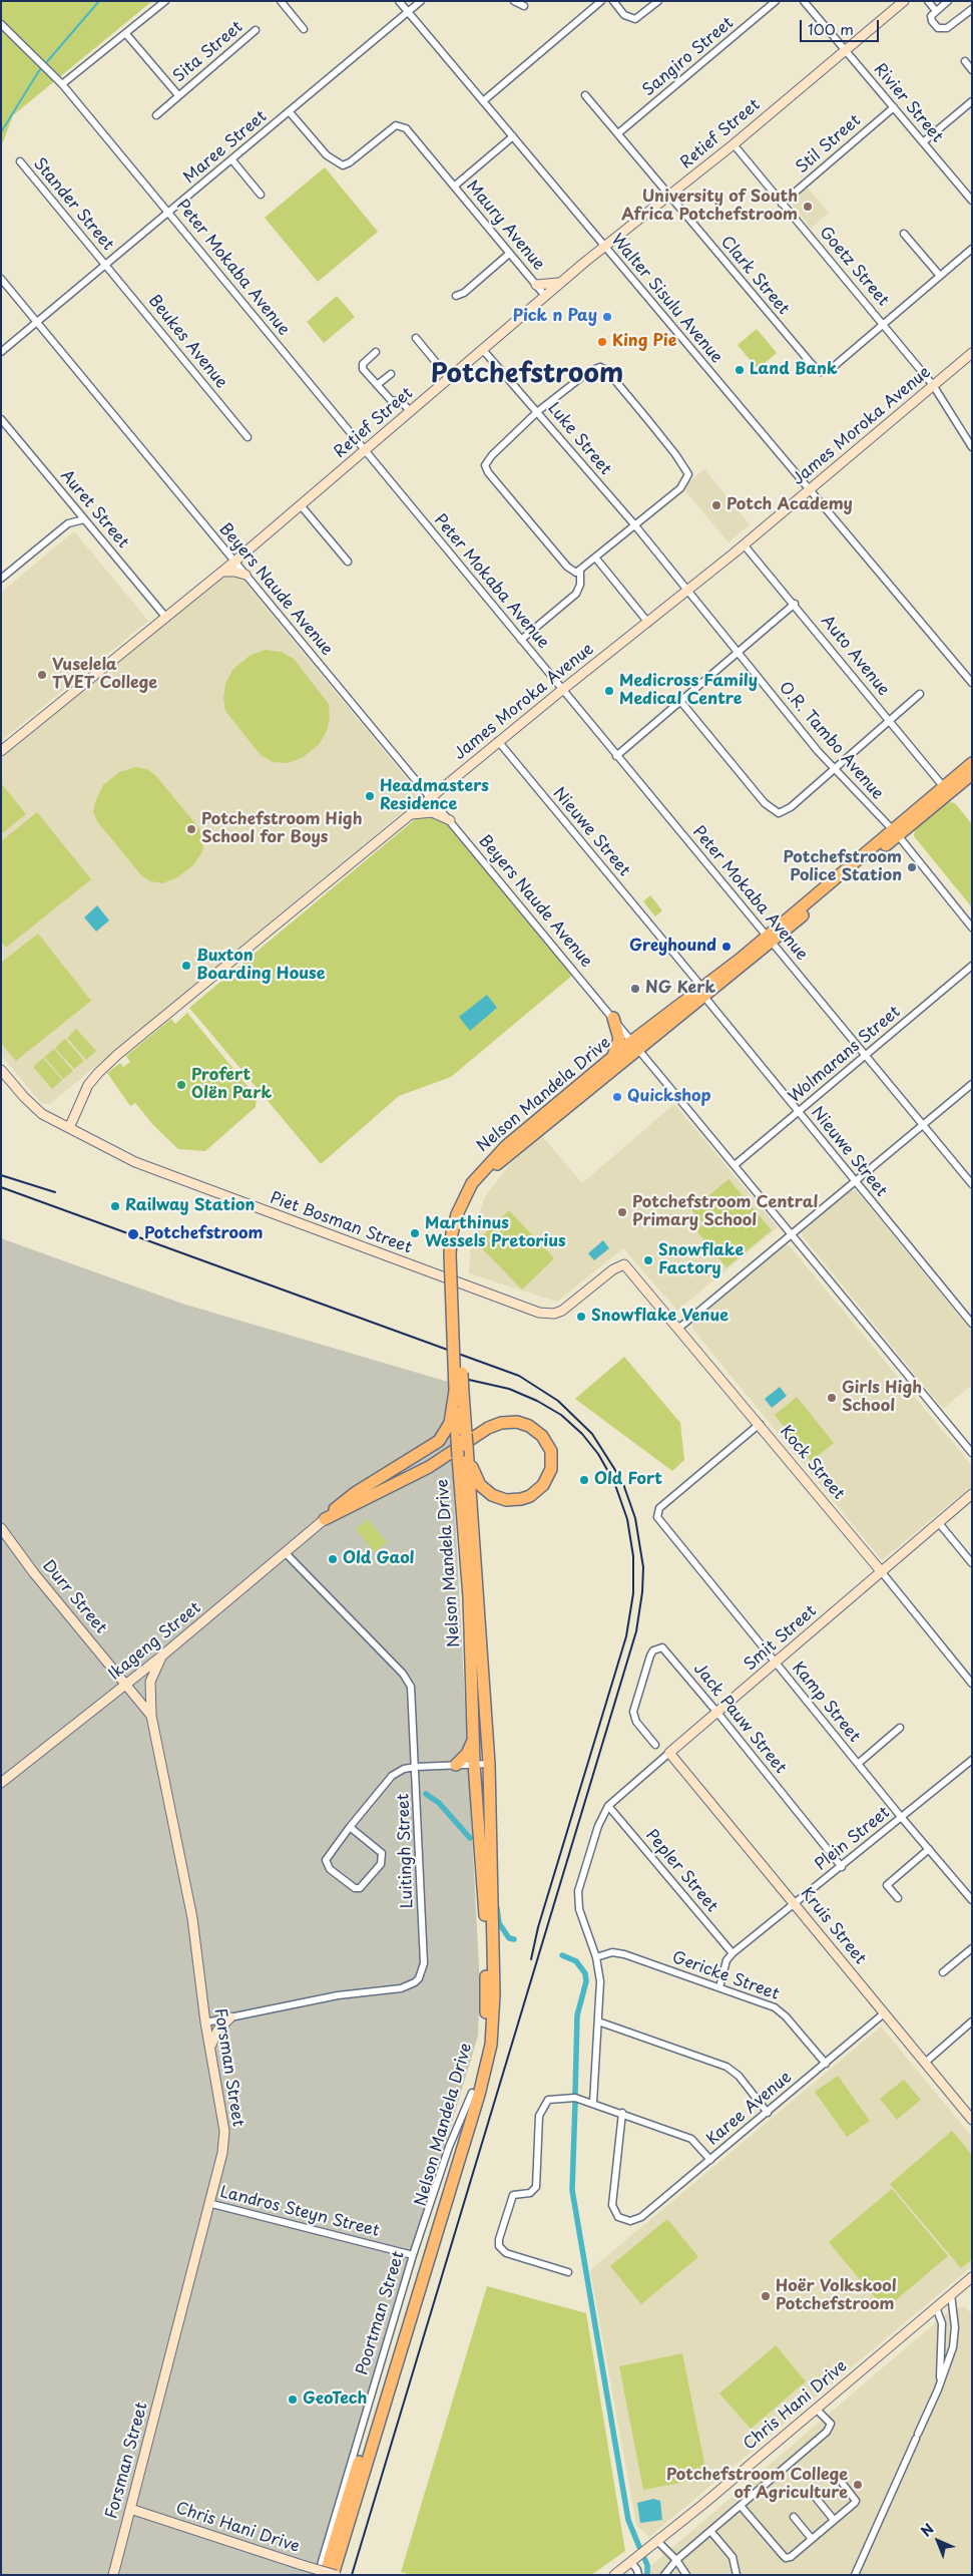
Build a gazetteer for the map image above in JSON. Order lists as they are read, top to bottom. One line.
{"streets":{"highway":["Nelson Mandela Drive"],"street":["Sita Street","Sangiro Street","Rivier Street","Retief Street","Stil Street","Maree Street","Stander Street","Maury Avenue","Goetz Street","Peter Mokaba Avenue","Clark Street","Walter Sisulu Avenue","Beukes Avenue","James Moroka Avenue","Luke Street","Auret Street","Beyers Naude Avenue","Auto Avenue","O.R. Tambo Avenue","Nieuwe Street","Wolmarans Street","Piet Bosman Street","Kock Street","Durr Street","Smit Street","Ikageng Street","Kamp Street","Jack Pauw Street","Plein Street","Luitingh Street","Pepler Street","Kruis Street","Gericke Street","Forsman Street","Karee Avenue","Landros Steyn Street","Poortman Street","Chris Hani Drive"]},"crossings":[["Sangiro Street","Clark Street"],["Rivier Street","Retief Street"],["Rivier Street","Stil Street"],["Retief Street","Maury Avenue"],["Retief Street","Goetz Street"],["Retief Street","Peter Mokaba Avenue"],["Retief Street","Clark Street"],["Retief Street","Walter Sisulu Avenue"],["Retief Street","Luke Street"],["Retief Street","Auret Street"],["Retief Street","Beyers Naude Avenue"],["Stil Street","Goetz Street"],["Maree Street","Stander Street"],["Maree Street","Peter Mokaba Avenue"],["Maree Street","Walter Sisulu Avenue"],["Maree Street","Beukes Avenue"],["Maree Street","Beyers Naude Avenue"],["Stander Street","Beukes Avenue"],["Maury Avenue","Walter Sisulu Avenue"],["Goetz Street","Clark Street"],["Goetz Street","James Moroka Avenue"],["Peter Mokaba Avenue","James Moroka Avenue"],["Peter Mokaba Avenue","Wolmarans Street"],["Peter Mokaba Avenue","Nelson Mandela Drive"],["Walter Sisulu Avenue","James Moroka Avenue"],["James Moroka Avenue","Beyers Naude Avenue"],["James Moroka Avenue","Auto Avenue"],["James Moroka Avenue","O.R. Tambo Avenue"],["James Moroka Avenue","Nieuwe Street"],["James Moroka Avenue","Piet Bosman Street"],["Luke Street","O.R. Tambo Avenue"],["Beyers Naude Avenue","Wolmarans Street"],["Beyers Naude Avenue","Nelson Mandela Drive"],["Auto Avenue","Nelson Mandela Drive"],["O.R. Tambo Avenue","Nelson Mandela Drive"],["Nieuwe Street","Wolmarans Street"],["Nieuwe Street","Nelson Mandela Drive"],["Nelson Mandela Drive","Poortman Street"],["Nelson Mandela Drive","Chris Hani Drive"],["Piet Bosman Street","Kock Street"],["Kock Street","Smit Street"],["Kock Street","Kamp Street"],["Durr Street","Ikageng Street"],["Durr Street","Forsman Street"],["Smit Street","Kamp Street"],["Smit Street","Jack Pauw Street"],["Smit Street","Pepler Street"],["Smit Street","Kruis Street"],["Ikageng Street","Luitingh Street"],["Ikageng Street","Forsman Street"],["Kamp Street","Plein Street"],["Jack Pauw Street","Plein Street"],["Plein Street","Pepler Street"],["Plein Street","Kruis Street"],["Plein Street","Gericke Street"],["Luitingh Street","Forsman Street"],["Kruis Street","Karee Avenue"],["Gericke Street","Karee Avenue"],["Forsman Street","Landros Steyn Street"],["Forsman Street","Chris Hani Drive"],["Landros Steyn Street","Poortman Street"]],"districts":["Potchefstroom"],"places":["University of South Africa Potchefstroom","Pick n Pay","King Pie","Land Bank","Potch Academy","Vuselela TVET College","Medicross Family Medical Centre","Headmasters Residence","Potchefstroom High School for Boys","Potchefstroom Police Station","Greyhound","Buxton Boarding House","NG Kerk","Profert Olën Park","Quickshop","Railway Station","Potchefstroom Central Primary School","Marthinus Wessels Pretorius","Potchefstroom","Snowflake Factory","Snowflake Venue","Girls High School","Old Fort","Old Gaol","Hoër Volkskool Potchefstroom","GeoTech","Potchefstroom College of Agriculture"],"scale_bar":"100 m","north":"top left"}
